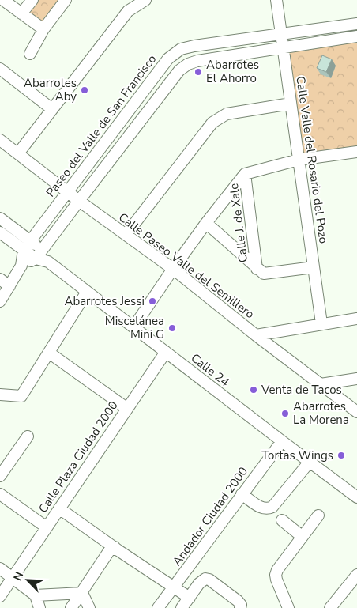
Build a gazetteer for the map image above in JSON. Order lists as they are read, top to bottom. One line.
{"streets":{"street":["Paseo del Valle de San Francisco","Calle Valle del Rosario del Pozo","Calle J. de Xale","Calle Paseo Valle del Semillero","Calle 24","Calle Plaza Ciudad 2000","Andador Ciudad 2000"]},"crossings":[["Paseo del Valle de San Francisco","Calle Valle del Rosario del Pozo"],["Paseo del Valle de San Francisco","Calle Paseo Valle del Semillero"],["Paseo del Valle de San Francisco","Calle 24"],["Calle 24","Calle Plaza Ciudad 2000"],["Calle 24","Andador Ciudad 2000"]],"places":["Abarrotes El Ahorro","Abarrotes Aby","Abarrotes Jessi","Miscelánea Mini G","Venta de Tacos","Abarrotes La Morena","Tortas Wings"],"north":"top left"}
